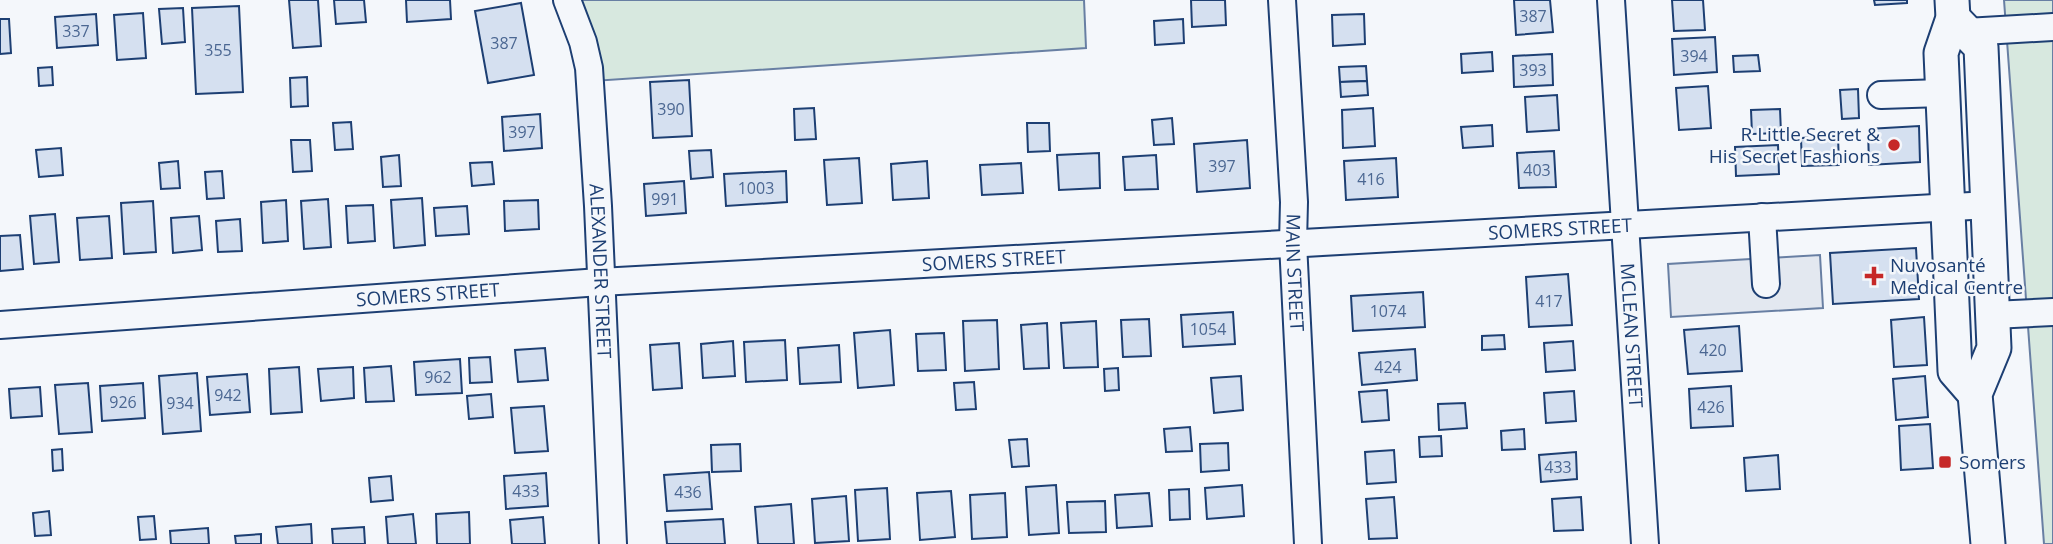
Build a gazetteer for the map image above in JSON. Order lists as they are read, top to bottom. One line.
{"streets":{"street":["SOMERS STREET","ALEXANDER STREET","MAIN STREET","MCLEAN STREET"]},"crossings":[["SOMERS STREET","ALEXANDER STREET"],["SOMERS STREET","MAIN STREET"],["SOMERS STREET","MCLEAN STREET"]],"places":{"other":["R Little Secret & His Secret Fashions"],"health":["Nuvosanté Medical Centre"],"transit":["Somers"]},"house_numbers":["387","337","387","355","394","393","390","397","397","403","416","1003","991","417","1074","1054","420","424","962","942","926","934","426","433","433","436"]}
